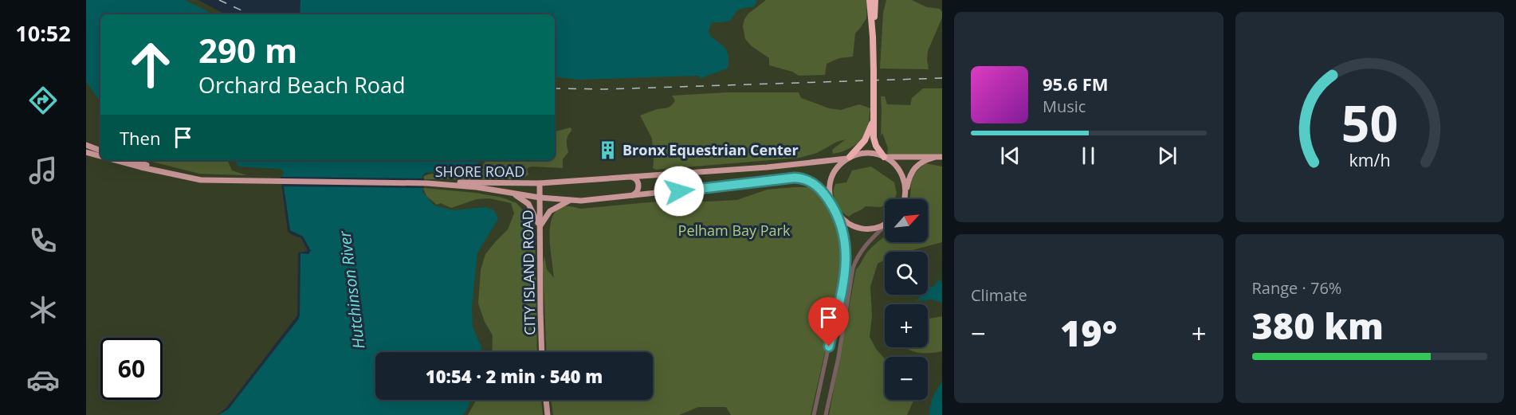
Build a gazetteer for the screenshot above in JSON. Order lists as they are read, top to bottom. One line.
{"streets":{"main road":["SHORE ROAD","CITY ISLAND ROAD"]},"crossings":[["SHORE ROAD","CITY ISLAND ROAD"]],"water":["Hutchinson River"],"parks":["Pelham Bay Park"],"places":{"building":["Bronx Equestrian Center"]},"north":"top right","page":{"tabs":"10:52","turn":["290 m","Orchard Beach Road"],"song":["95.6 FM","Music"],"then":"Then","map_buttons":["+","−"],"tile":["Climate",["Range · 76%","380 km"]],"heat":["−","19°","+"],"limit":"60","trip":"10:54 · 2 min · 540 m","gauge":["50","km/h"]}}
